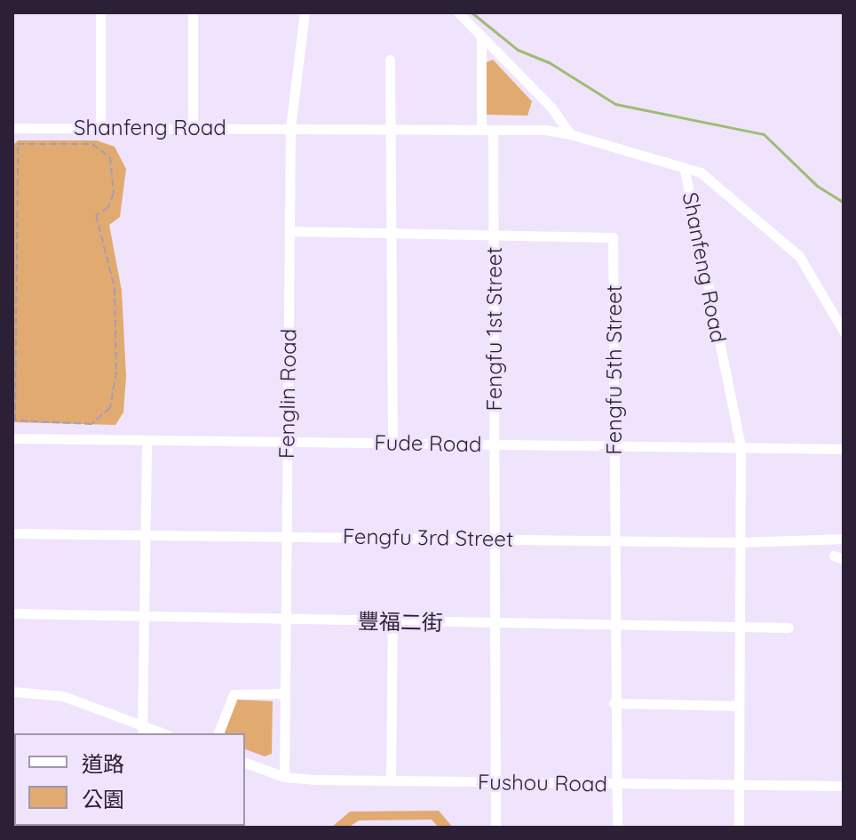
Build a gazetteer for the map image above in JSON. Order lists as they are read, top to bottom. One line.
{"streets":{"street":["Shanfeng Road","Fengfu 1st Street","Fengfu 5th Street","Fenglin Road","Fude Road","Fengfu 3rd Street","豐福二街","Fushou Road"]},"crossings":[["Shanfeng Road","Fengfu 1st Street"],["Shanfeng Road","Fenglin Road"],["Shanfeng Road","Fude Road"],["Shanfeng Road","Fengfu 3rd Street"],["Shanfeng Road","豐福二街"],["Shanfeng Road","Fushou Road"],["Fengfu 1st Street","Fengfu 5th Street"],["Fengfu 1st Street","Fude Road"],["Fengfu 1st Street","Fengfu 3rd Street"],["Fengfu 1st Street","豐福二街"],["Fengfu 1st Street","Fushou Road"],["Fengfu 5th Street","Fenglin Road"],["Fengfu 5th Street","Fude Road"],["Fengfu 5th Street","Fengfu 3rd Street"],["Fengfu 5th Street","豐福二街"],["Fengfu 5th Street","Fushou Road"],["Fenglin Road","Fude Road"],["Fenglin Road","Fengfu 3rd Street"],["Fenglin Road","豐福二街"],["Fenglin Road","Fushou Road"]],"legend":["道路","公園"]}
